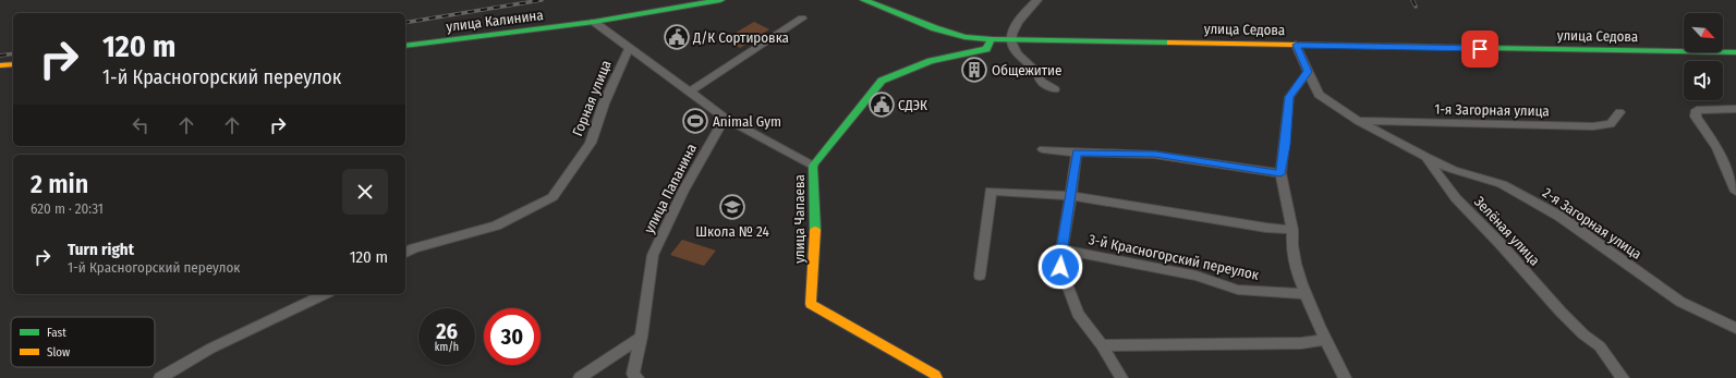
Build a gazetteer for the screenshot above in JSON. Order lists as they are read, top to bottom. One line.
{"streets":{"street":["улица Калинина","улица Седова","Горная улица","1-я Загорная улица","улица Папанина","улица Чапаева","2-я Загорная улица","Зелёная улица","3-й Красногорский переулок"]},"crossings":[["улица Седова","улица Чапаева"],["улица Седова","Зелёная улица"],["1-я Загорная улица","Зелёная улица"],["2-я Загорная улица","Зелёная улица"]],"places":{"public building":["Д/К Сортировка","СДЭК"],"building":["Общежитие"],"sports":["Animal Gym"],"school or university":["Школа № 24"]},"legend":["Fast","Slow"],"north":"bottom right","page":{"turn":["120 m","1-й Красногорский переулок"],"heading":["2 min","620 m · 20:31"],"list":[{"name":"Turn right","note":"1-й Красногорский переулок","value":"120 m"}],"speed":"26 km/h","limit":"30"}}
